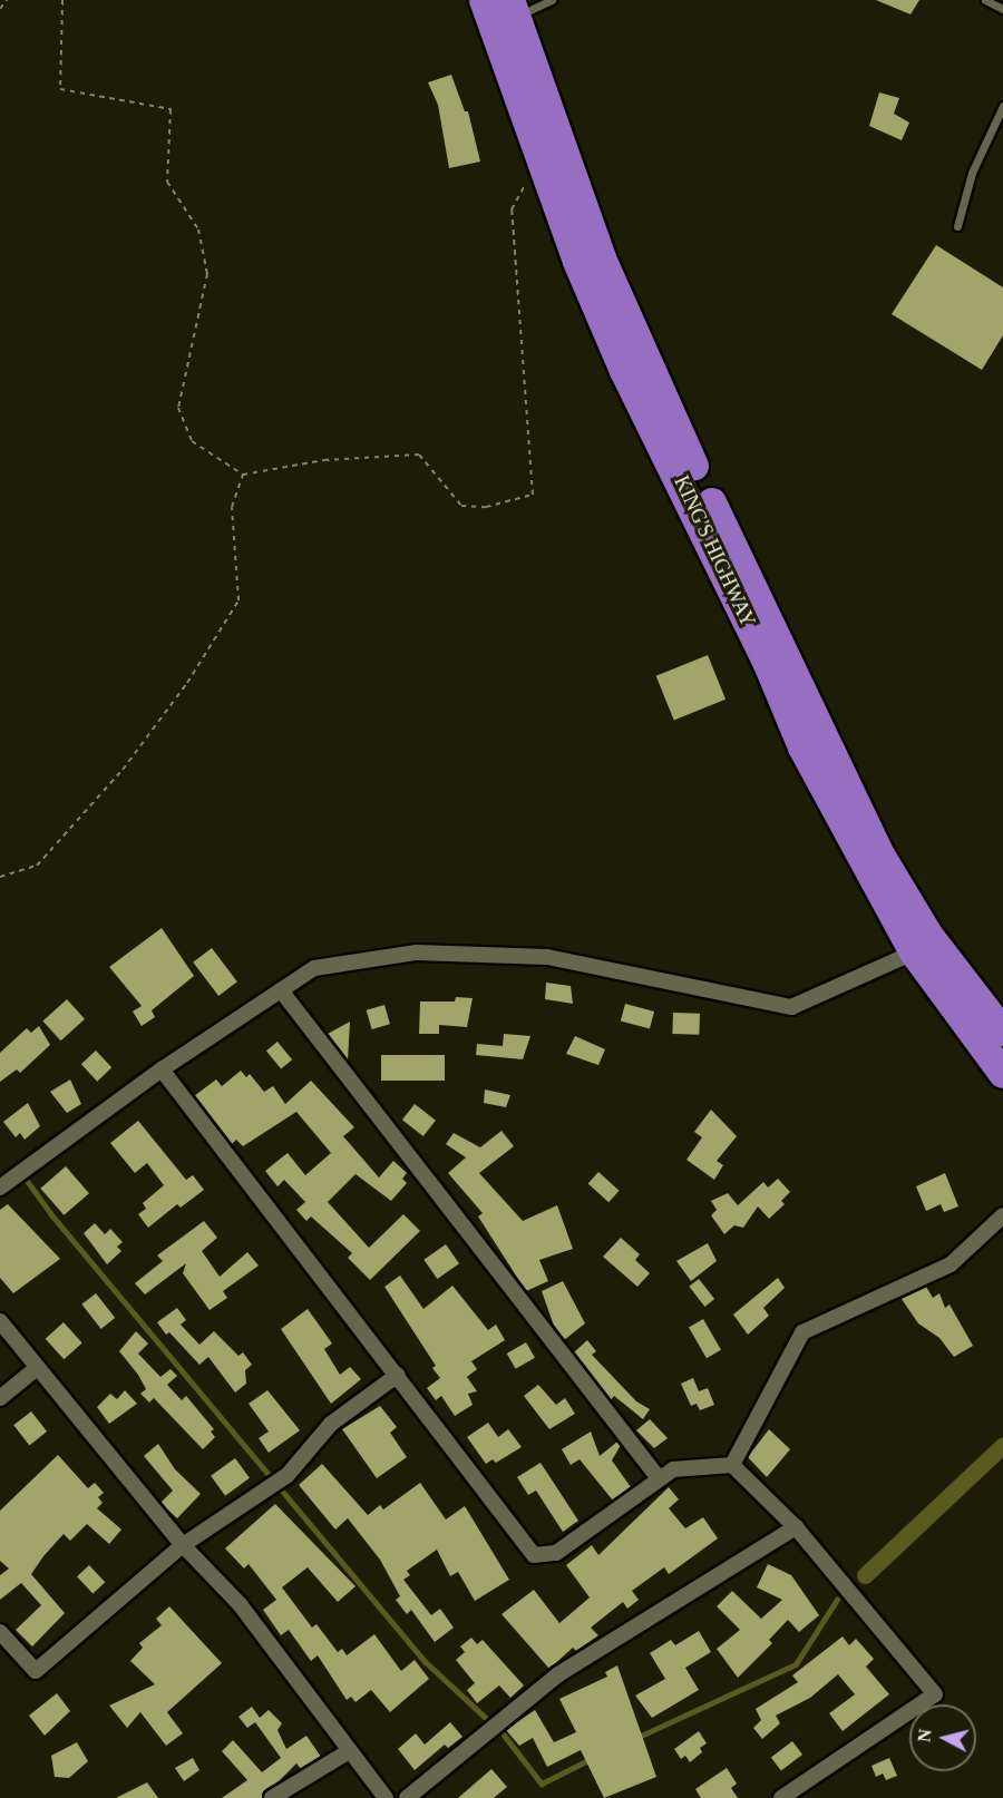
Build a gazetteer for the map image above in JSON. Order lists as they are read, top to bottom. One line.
{"streets":{"highway":["KING'S HIGHWAY"]},"north":"left"}
